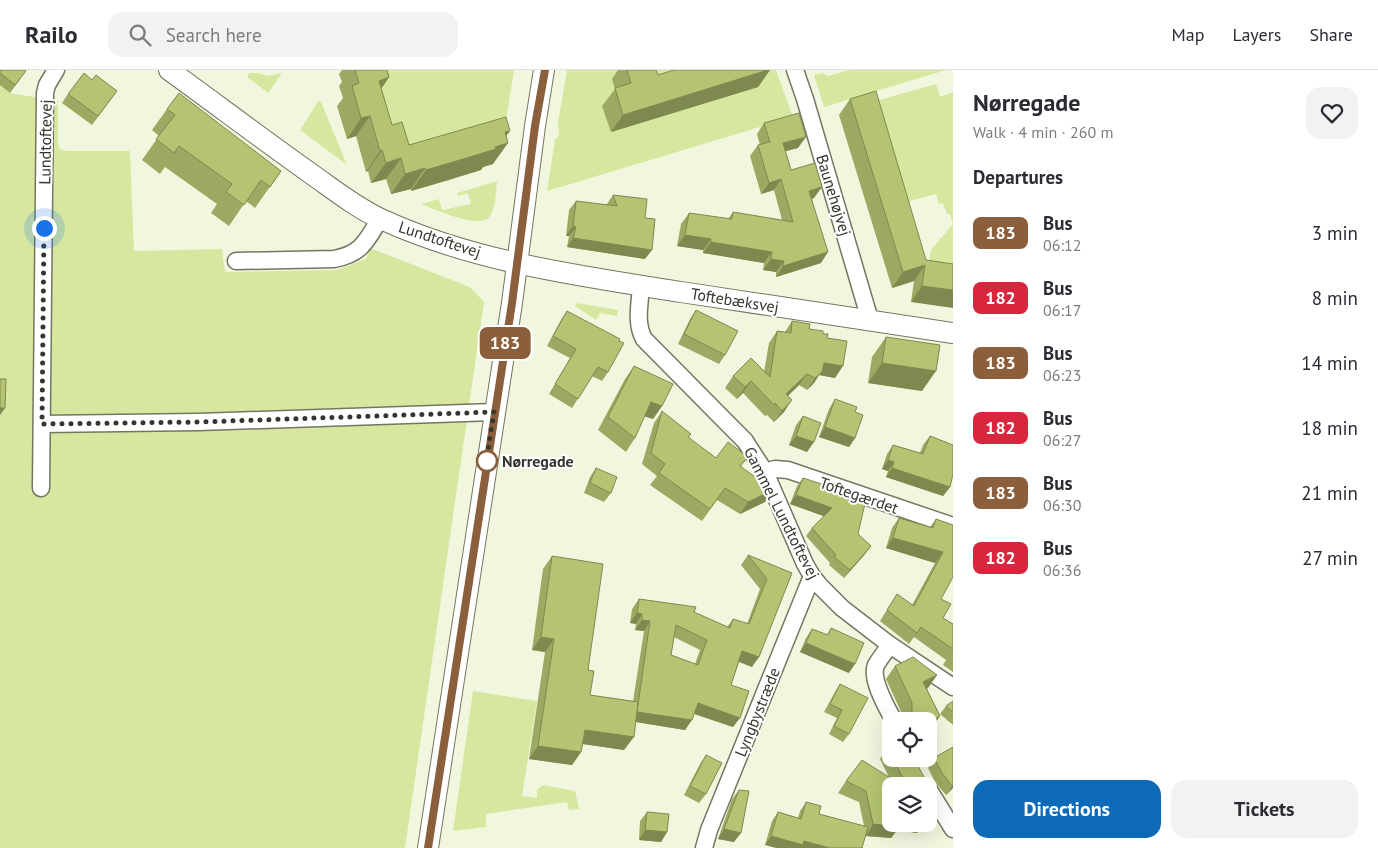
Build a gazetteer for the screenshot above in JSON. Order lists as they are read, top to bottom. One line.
{"streets":{"street":["Lundtoftevej","Baunehøjvej","Toftebæksvej","Toftegærdet","Gammel Lundtoftevej","Lyngbystræde"]},"crossings":[["Lundtoftevej","Toftebæksvej"],["Baunehøjvej","Toftebæksvej"],["Toftebæksvej","Gammel Lundtoftevej"],["Toftegærdet","Gammel Lundtoftevej"],["Gammel Lundtoftevej","Lyngbystræde"]],"places":["Nørregade"],"lines":["bus line 183"],"page":{"header":"Railo","search":"Search here","nav":["Map","Layers","Share"],"on_map":"183","heading":[["Nørregade","Walk · 4 min · 260 m"],"Departures"],"list":[{"mark":"183","name":"Bus","note":"06:12","value":"3 min"},{"mark":"182","name":"Bus","note":"06:17","value":"8 min"},{"mark":"183","name":"Bus","note":"06:23","value":"14 min"},{"mark":"182","name":"Bus","note":"06:27","value":"18 min"},{"mark":"183","name":"Bus","note":"06:30","value":"21 min"},{"mark":"182","name":"Bus","note":"06:36","value":"27 min"}],"buttons":["Directions","Tickets"]}}
